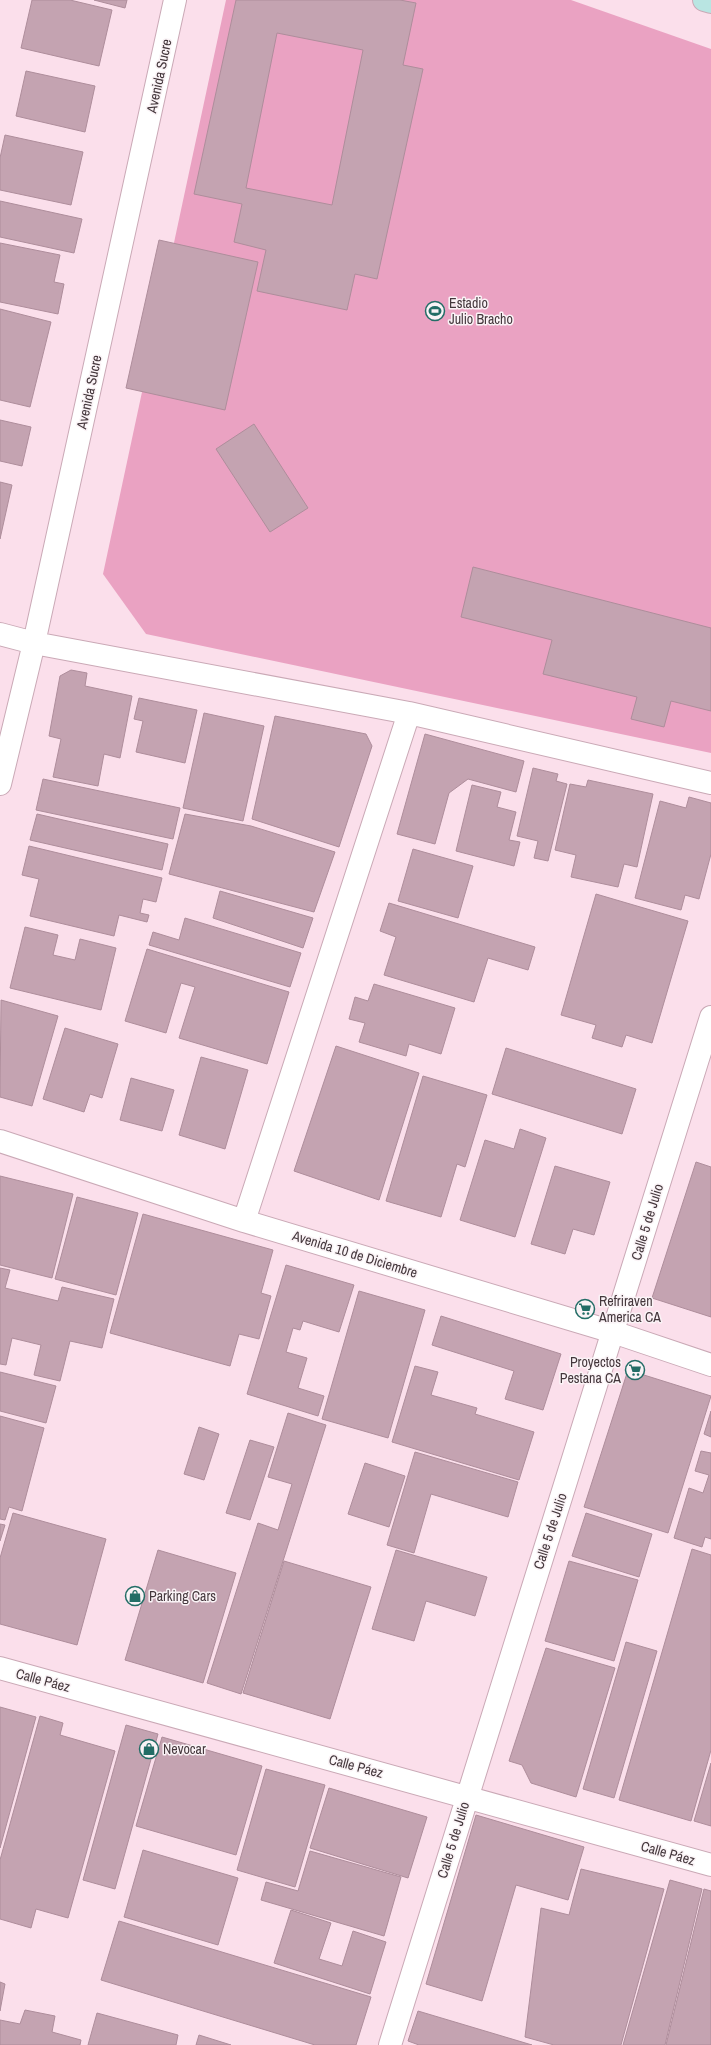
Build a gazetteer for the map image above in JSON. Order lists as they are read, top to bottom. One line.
{"streets":{"street":["Avenida Sucre","Calle 5 de Julio","Avenida 10 de Diciembre","Calle Páez"]},"crossings":[["Calle 5 de Julio","Avenida 10 de Diciembre"],["Calle 5 de Julio","Calle Páez"]],"places":{"sports":["Estadio Julio Bracho"],"supermarket":["Refriraven America CA","Proyectos Pestana CA"],"shop":["Parking Cars","Nevocar"]}}
